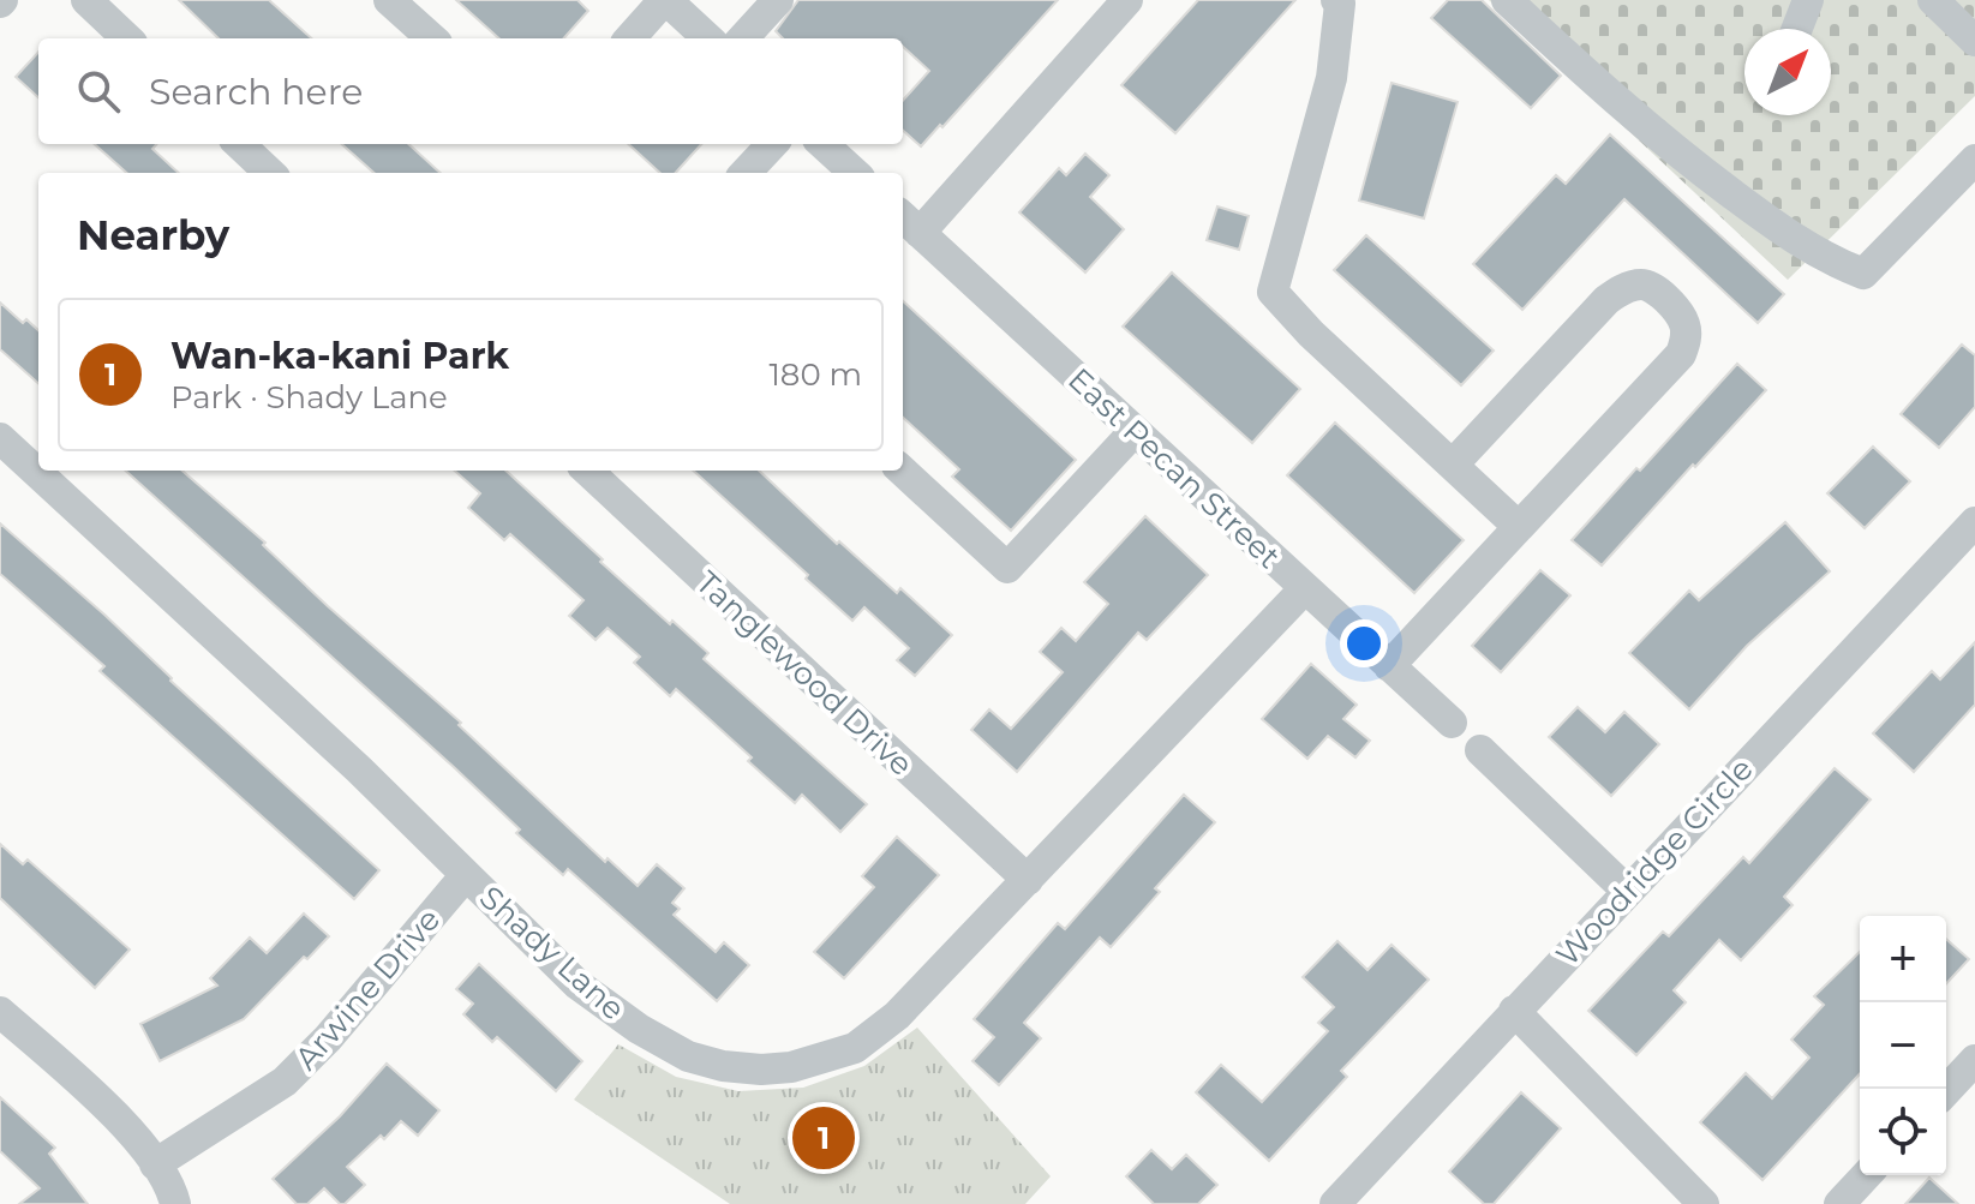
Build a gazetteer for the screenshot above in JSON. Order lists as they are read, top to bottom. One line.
{"streets":{"street":["East Pecan Street","Tanglewood Drive","Woodridge Circle","Shady Lane","Arwine Drive"]},"crossings":[["East Pecan Street","Shady Lane"],["Tanglewood Drive","Shady Lane"],["Shady Lane","Arwine Drive"]],"north":"top right","page":{"search":"Search here","heading":"Nearby","list":[{"mark":"1","name":"Wan-ka-kani Park","note":"Park · Shady Lane","value":"180 m"}],"map_buttons":["+","−"],"pins":"1"}}
